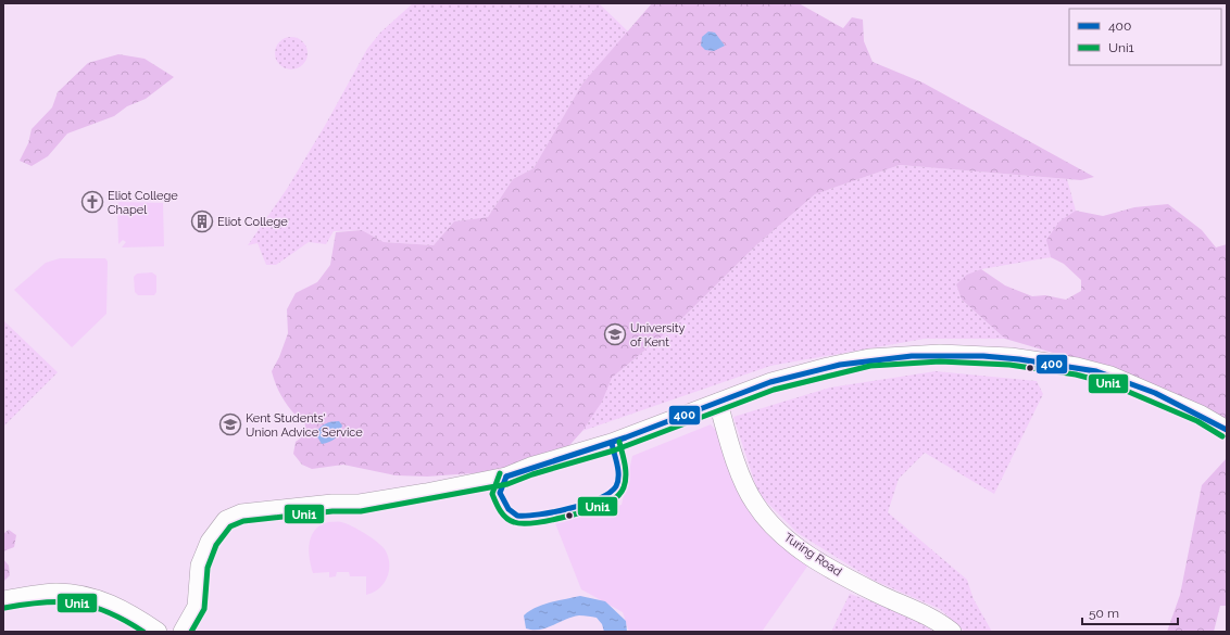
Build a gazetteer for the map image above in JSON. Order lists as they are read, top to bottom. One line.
{"streets":{"street":["Turing Road"]},"places":{"church":["Eliot College Chapel"],"building":["Eliot College"],"school or university":["University of Kent","Kent Students' Union Advice Service"]},"lines":["transit line 400","transit line Uni1"],"legend":["400","Uni1"],"scale_bar":"50 m"}
